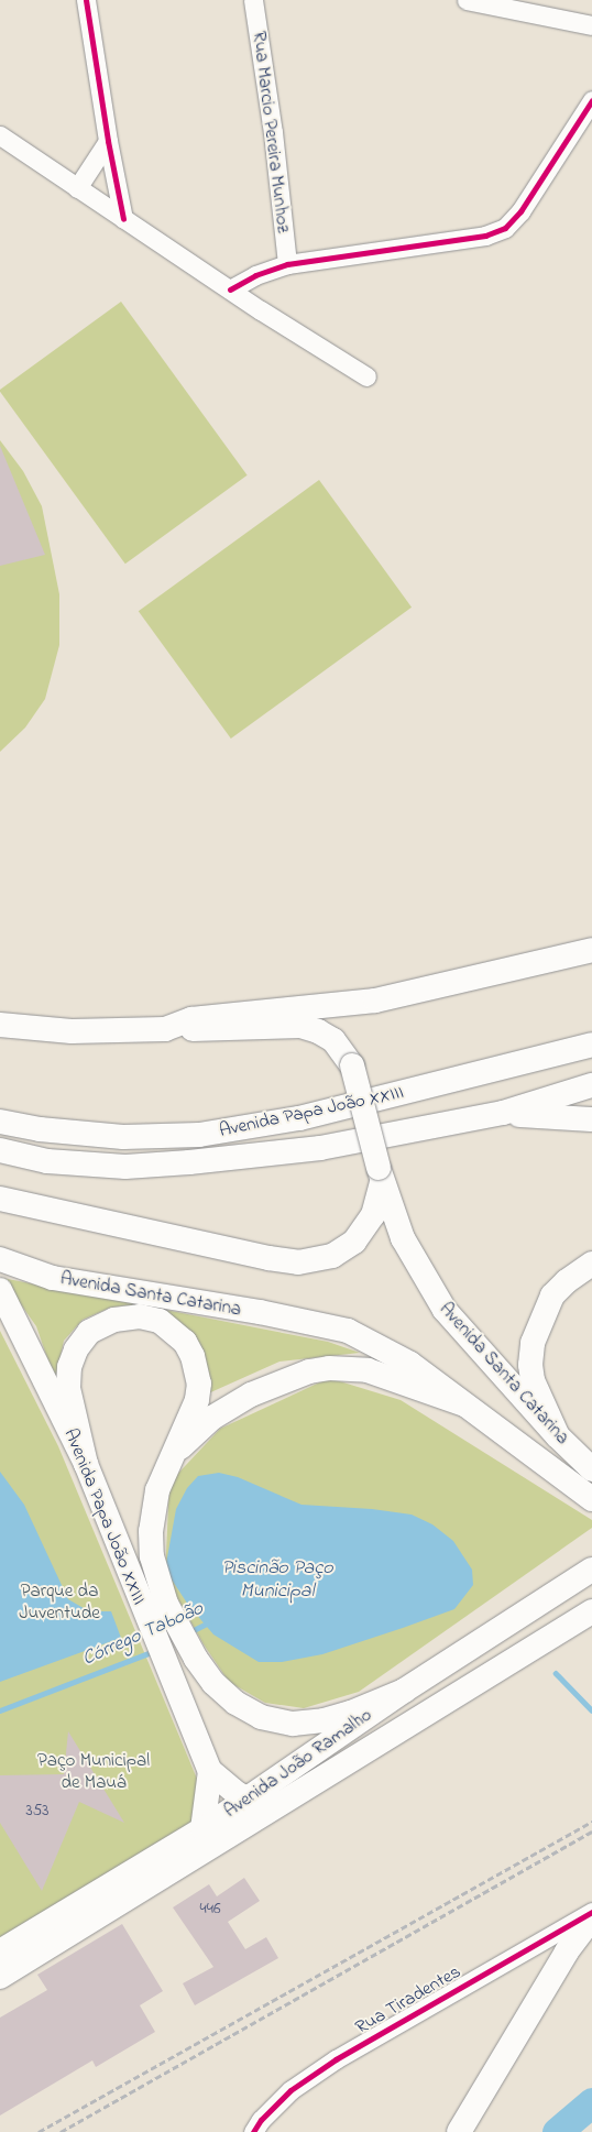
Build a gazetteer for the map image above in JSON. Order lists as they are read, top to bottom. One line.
{"streets":{"main road":["Avenida Papa João XXIII","Avenida Santa Catarina","Avenida João Ramalho"],"street":["Rua Marcio Pereira Munhoz","Rua Tiradentes"]},"crossings":[["Avenida Papa João XXIII","Avenida João Ramalho"]],"water":["Piscinão Paço Municipal","Córrego Taboão"],"parks":["Parque da Juventude","Paço Municipal de Mauá"],"house_numbers":["353","446"]}
